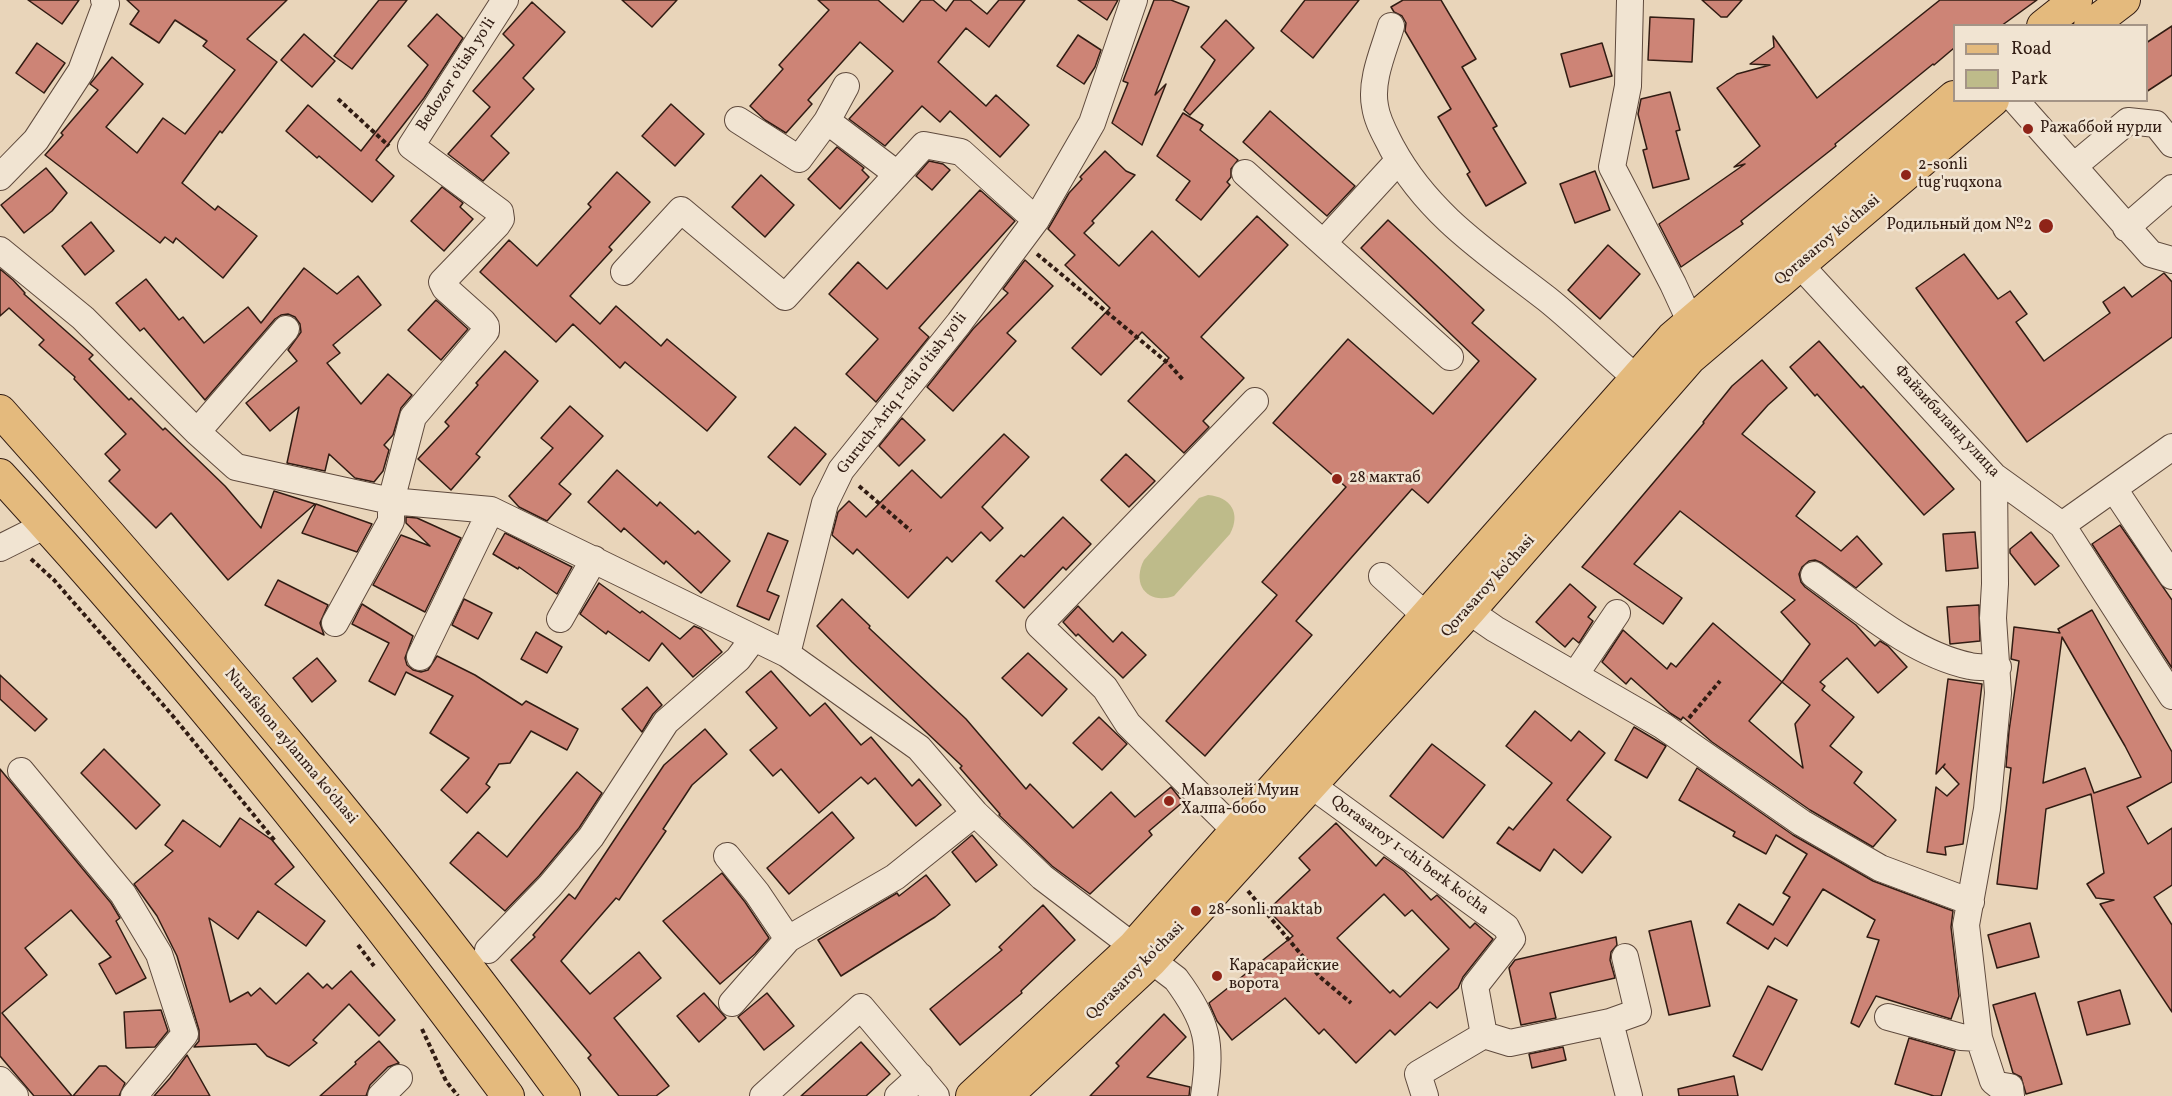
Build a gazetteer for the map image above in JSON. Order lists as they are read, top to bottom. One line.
{"streets":{"main road":["Qorasaroy ko'chasi","Nurafshon aylanma ko'chasi"],"street":["Bedozor o'tish yo'li","Guruch-Ariq 1-chi o'tish yo'li","Файзибаланд улица","Qorasaroy 1-chi berk ko'cha"]},"crossings":[["Qorasaroy ko'chasi","Файзибаланд улица"],["Qorasaroy ko'chasi","Qorasaroy 1-chi berk ko'cha"]],"places":["Ражаббой нурли","2-sonli tug'ruqxona","Родильный дом №2","28 мактаб","Мавзолей Муин Халпа-бобо","28-sonli maktab","Карасарайские ворота"],"legend":["Road","Park"]}
